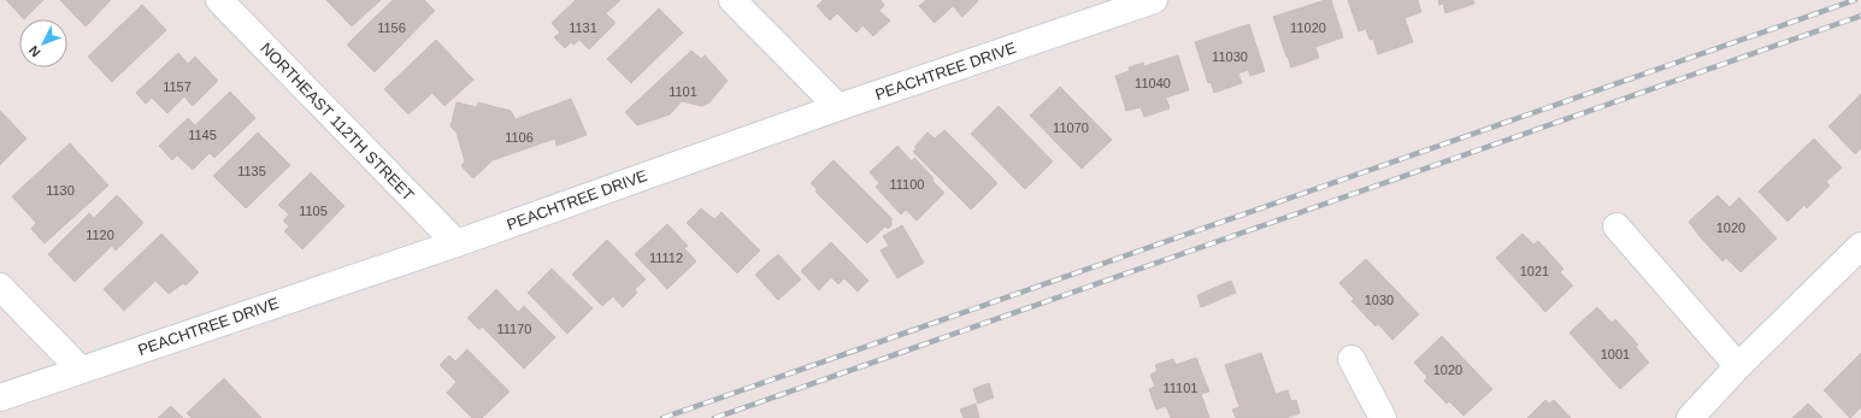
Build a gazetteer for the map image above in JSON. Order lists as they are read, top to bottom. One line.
{"streets":{"street":["PEACHTREE DRIVE","NORTHEAST 112TH STREET"]},"crossings":[["PEACHTREE DRIVE","NORTHEAST 112TH STREET"]],"house_numbers":["1156","1131","11020","11030","11040","1157","1101","11070","1145","1106","1135","11100","1130","1105","1020","1120","11112","1021","1030","11170","1001","1020","11101"],"north":"bottom left"}
